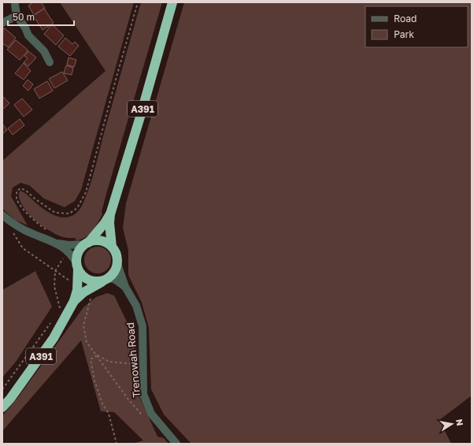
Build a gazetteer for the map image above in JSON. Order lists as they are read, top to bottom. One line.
{"streets":{"highway":["A391"],"street":["Trenowah Road"]},"crossings":[["A391","Trenowah Road"]],"legend":["Road","Park"],"scale_bar":"50 m","north":"right"}
